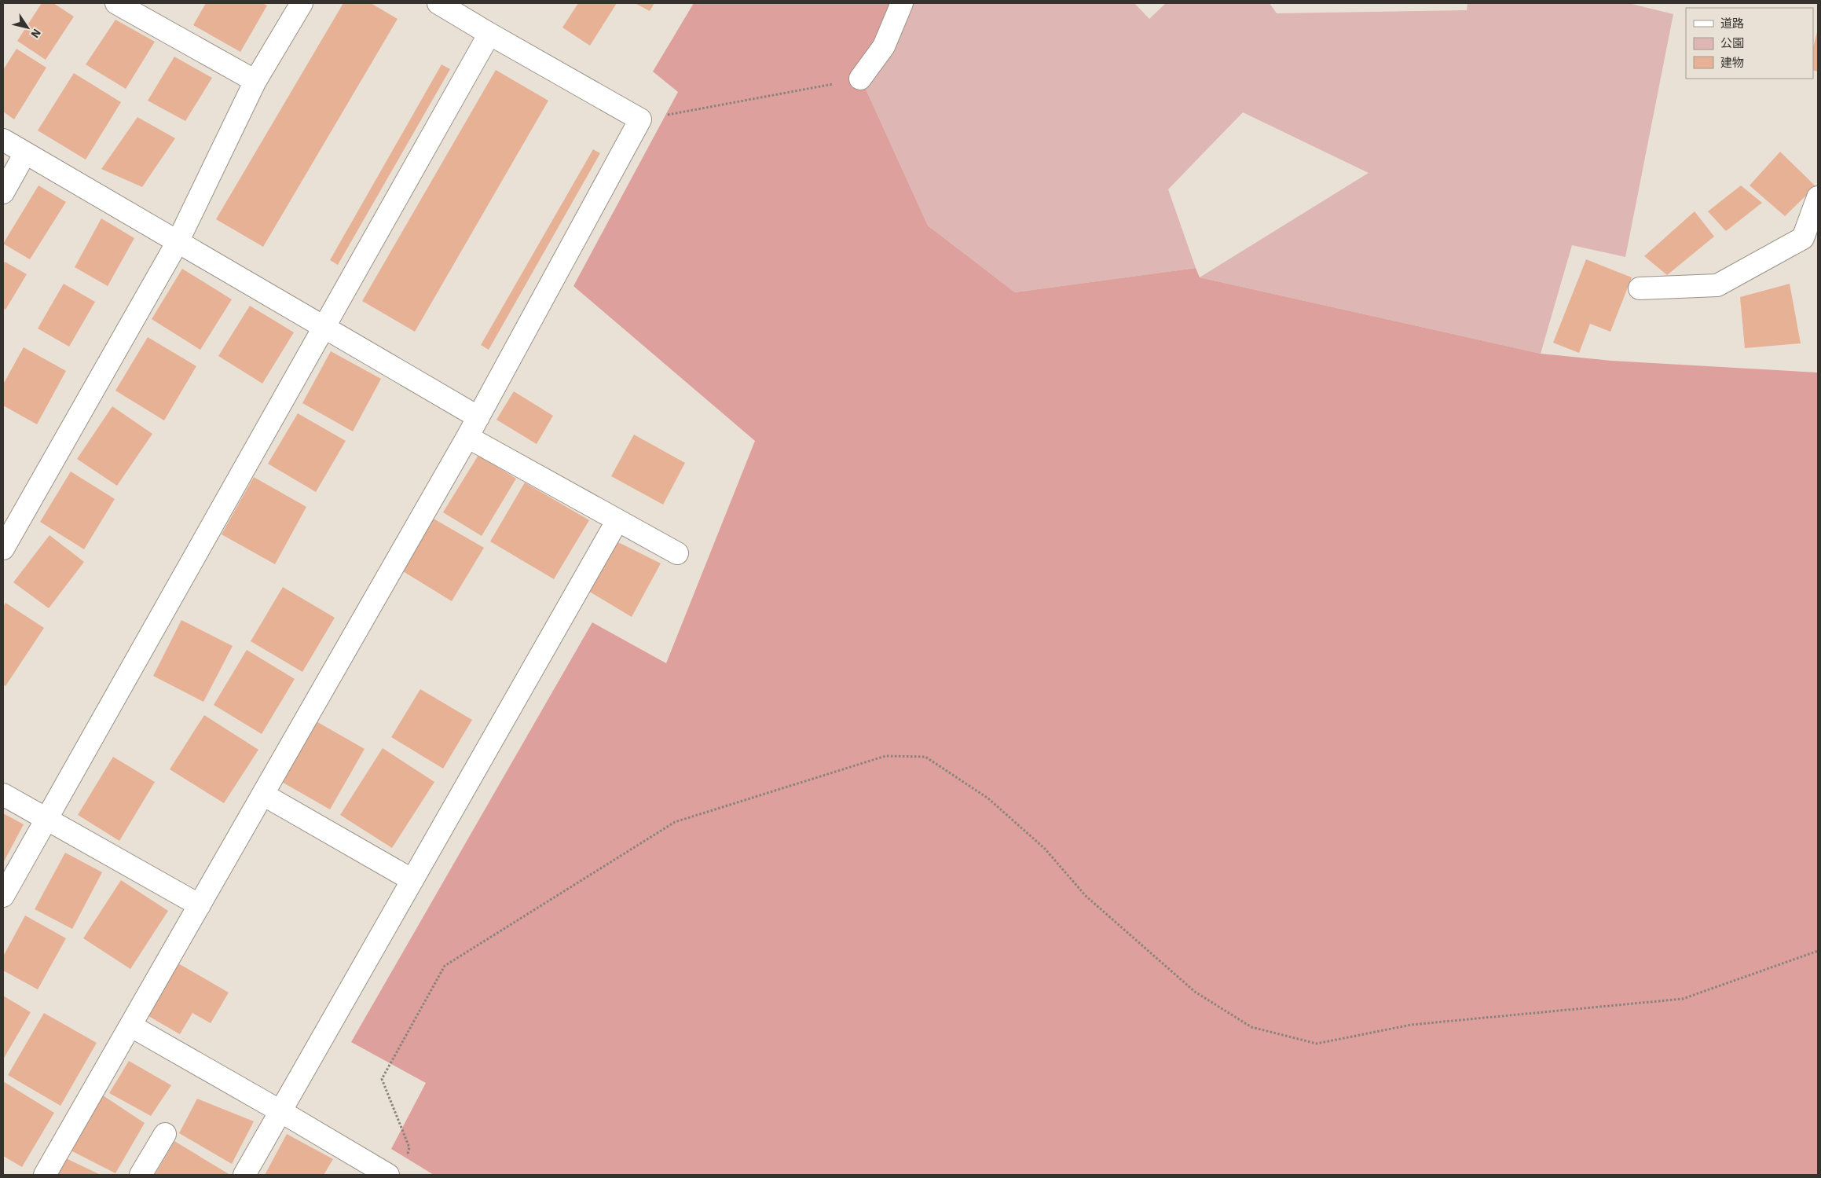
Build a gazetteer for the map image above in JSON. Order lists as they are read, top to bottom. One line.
{"legend":["道路","公園","建物"],"north":"bottom right"}
